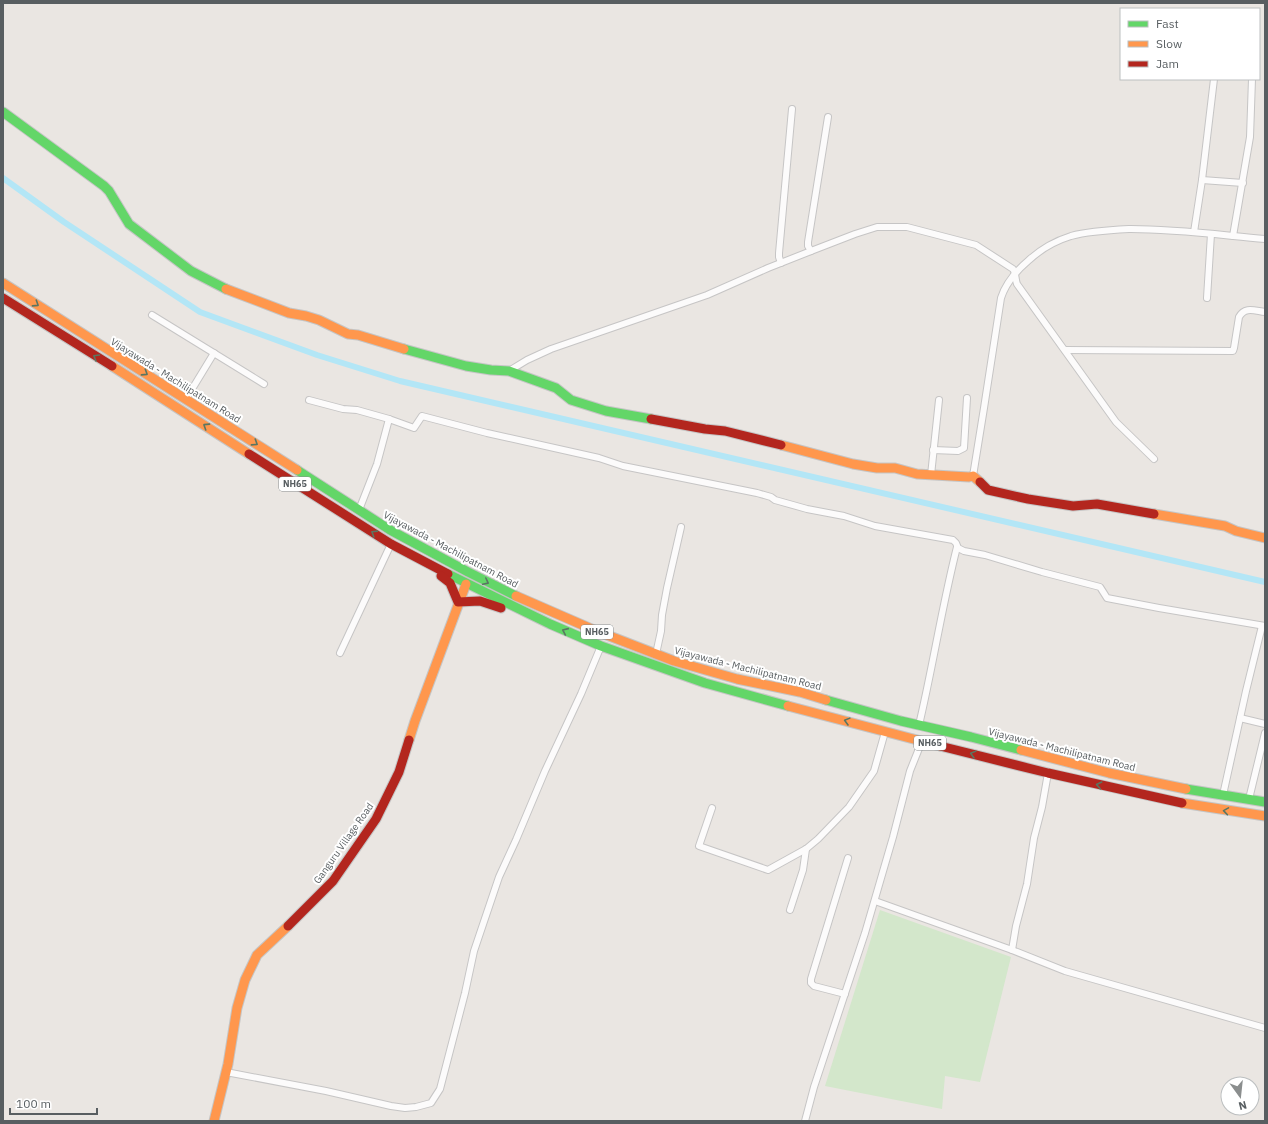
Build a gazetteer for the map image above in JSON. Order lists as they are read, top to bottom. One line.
{"streets":{"main road":["Vijayawada - Machilipatnam Road","NH65","Ganguru Village Road"]},"crossings":[["Vijayawada - Machilipatnam Road","Ganguru Village Road"]],"legend":["Fast","Slow","Jam"],"scale_bar":"100 m","north":"bottom"}
